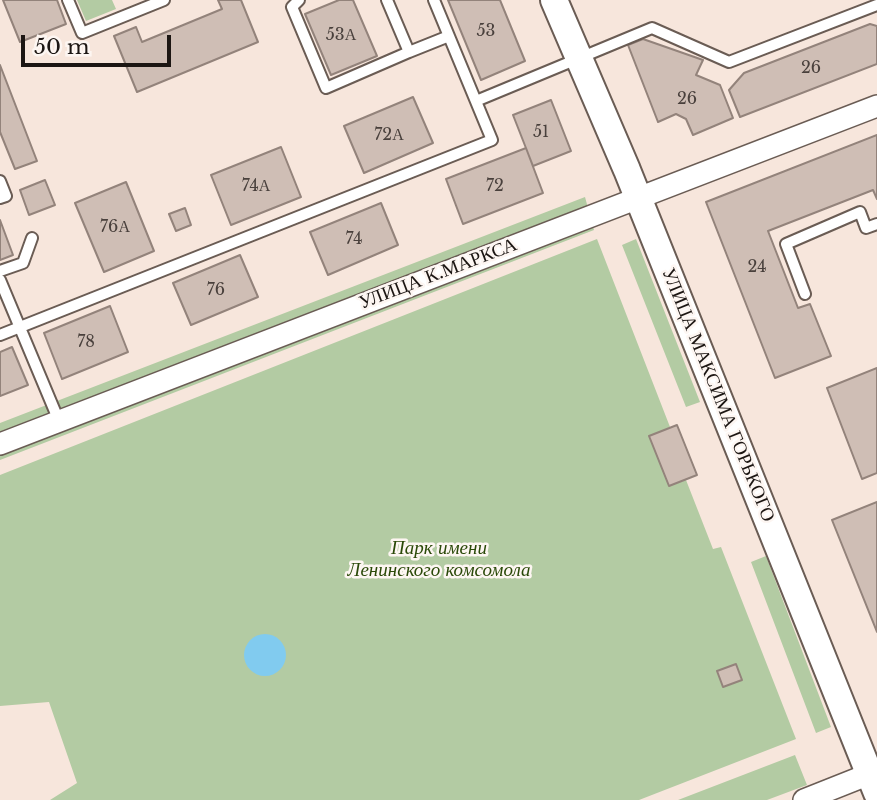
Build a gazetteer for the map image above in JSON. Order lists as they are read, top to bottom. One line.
{"streets":{"street":["УЛИЦА К.МАРКСА","УЛИЦА МАКСИМА ГОРЬКОГО"]},"crossings":[["УЛИЦА К.МАРКСА","УЛИЦА МАКСИМА ГОРЬКОГО"]],"parks":["Парк имени Ленинского комсомола"],"house_numbers":["53","53А","26","26","51","72А","74А","72","76А","74","24","76","78"],"scale_bar":"50 m"}
